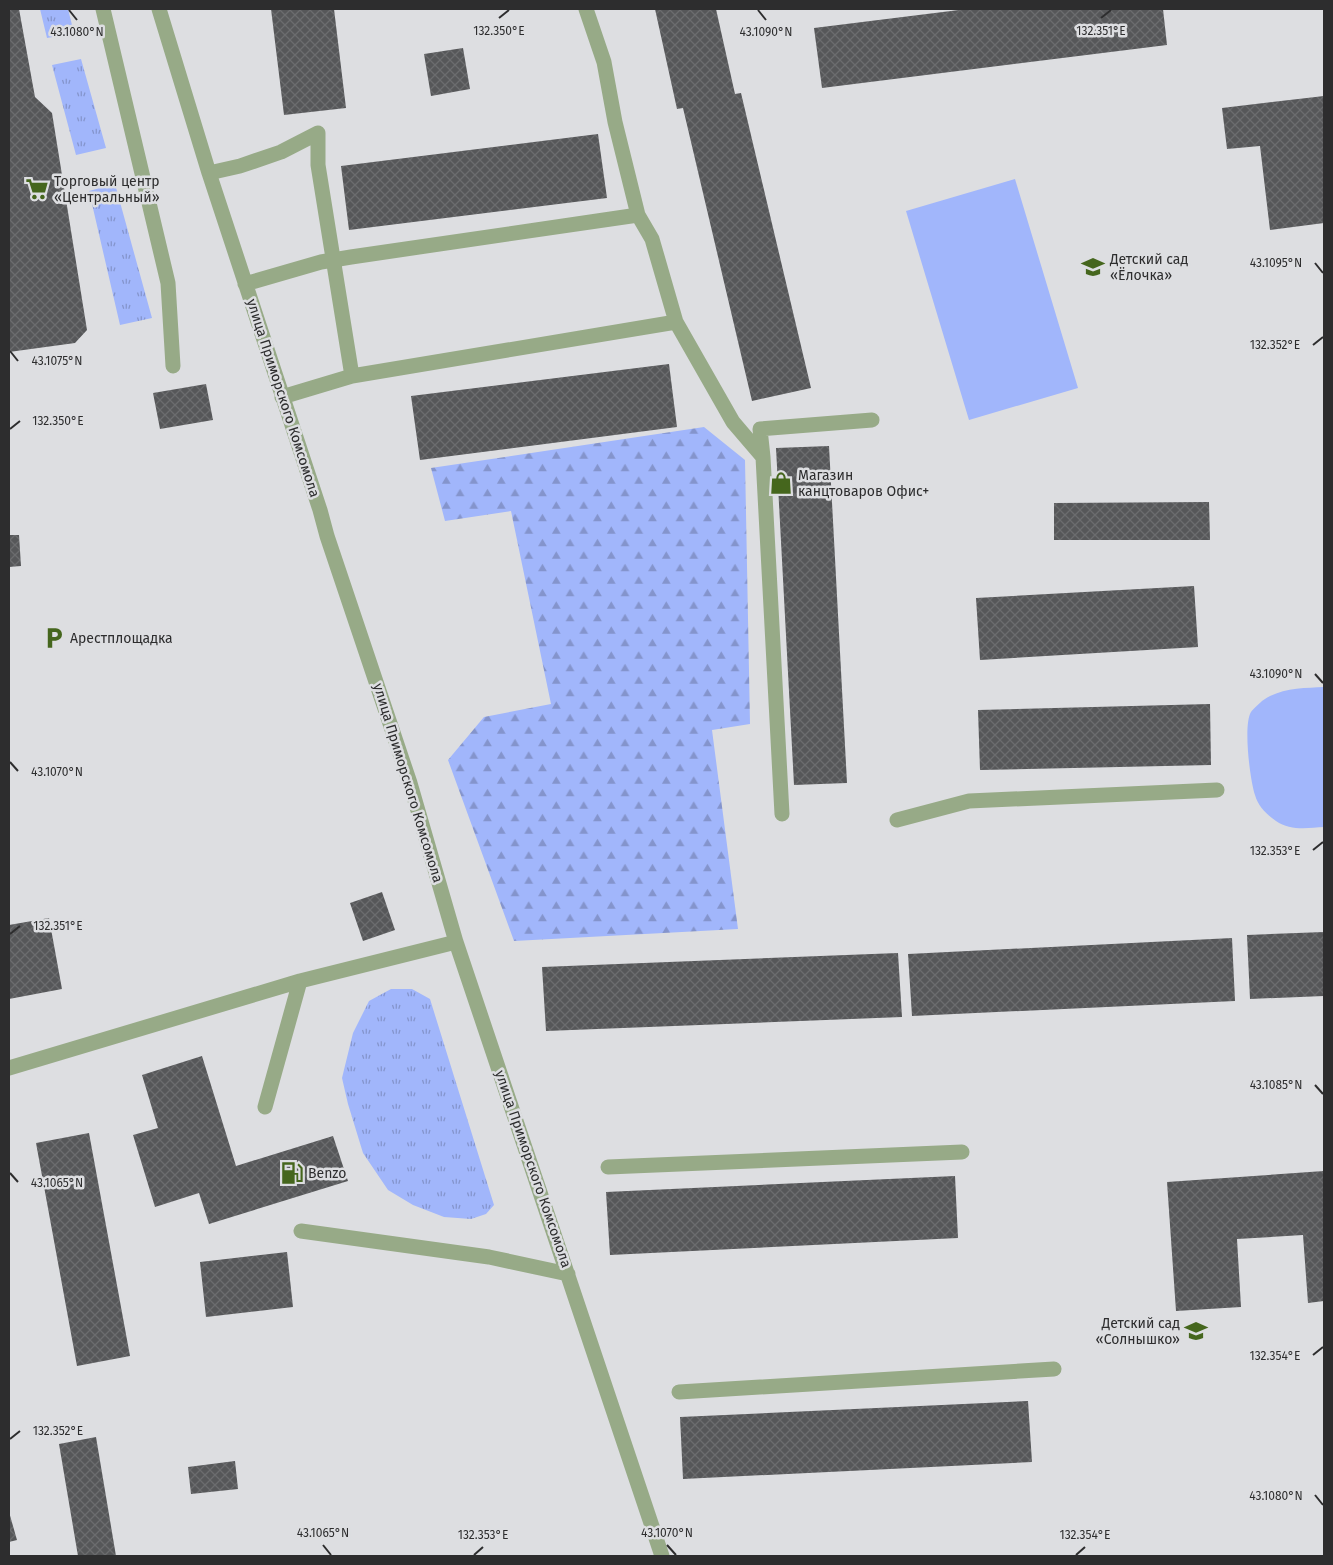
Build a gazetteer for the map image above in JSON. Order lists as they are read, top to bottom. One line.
{"streets":{"street":["улица Приморского Комсомола"]},"places":{"supermarket":["Торговый центр «Центральный»"],"school or university":["Детский сад «Ёлочка»","Детский сад «Солнышко»"],"shop":["Магазин канцтоваров Офис+"],"parking":["Арестплощадка"],"fuel station":["Benzo"]},"coordinates":["132.350°E","132.351°E","43.1080°N","43.1090°N","43.1095°N","132.352°E","43.1075°N","43.1070°N","132.353°E","43.1085°N","43.1065°N","132.354°E"]}
